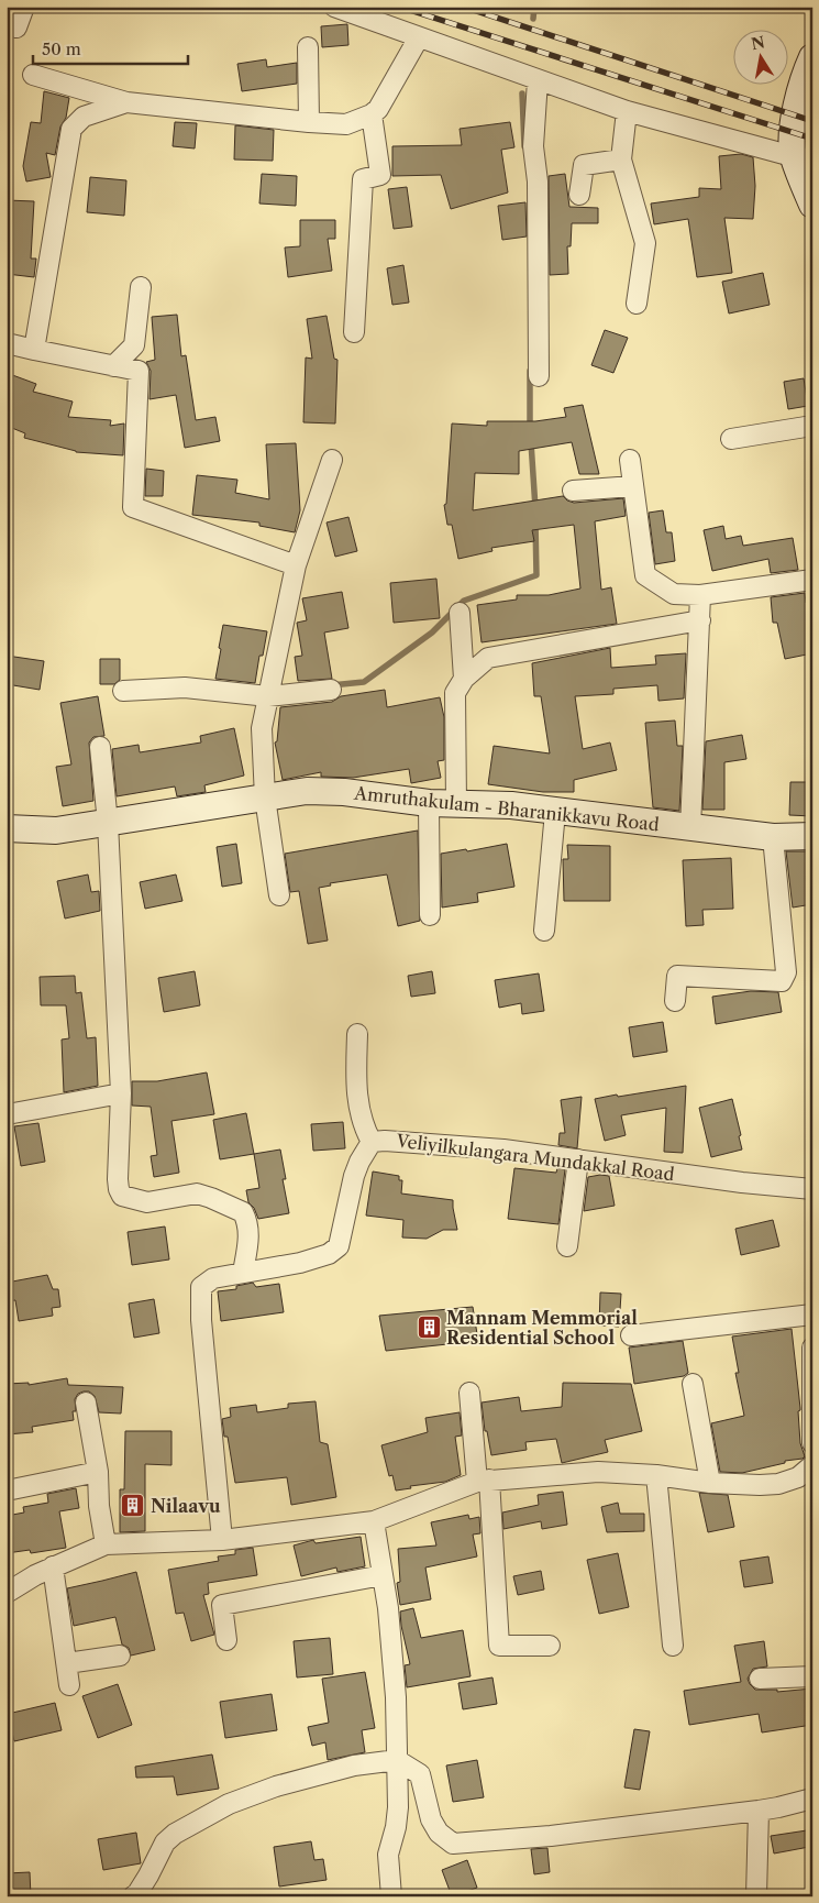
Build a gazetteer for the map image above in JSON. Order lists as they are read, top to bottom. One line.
{"streets":{"street":["Amruthakulam - Bharanikkavu Road","Veliyilkulangara Mundakkal Road"]},"places":{"building":["Mannam Memmorial Residential School","Nilaavu"]},"scale_bar":"50 m","north":"top"}
